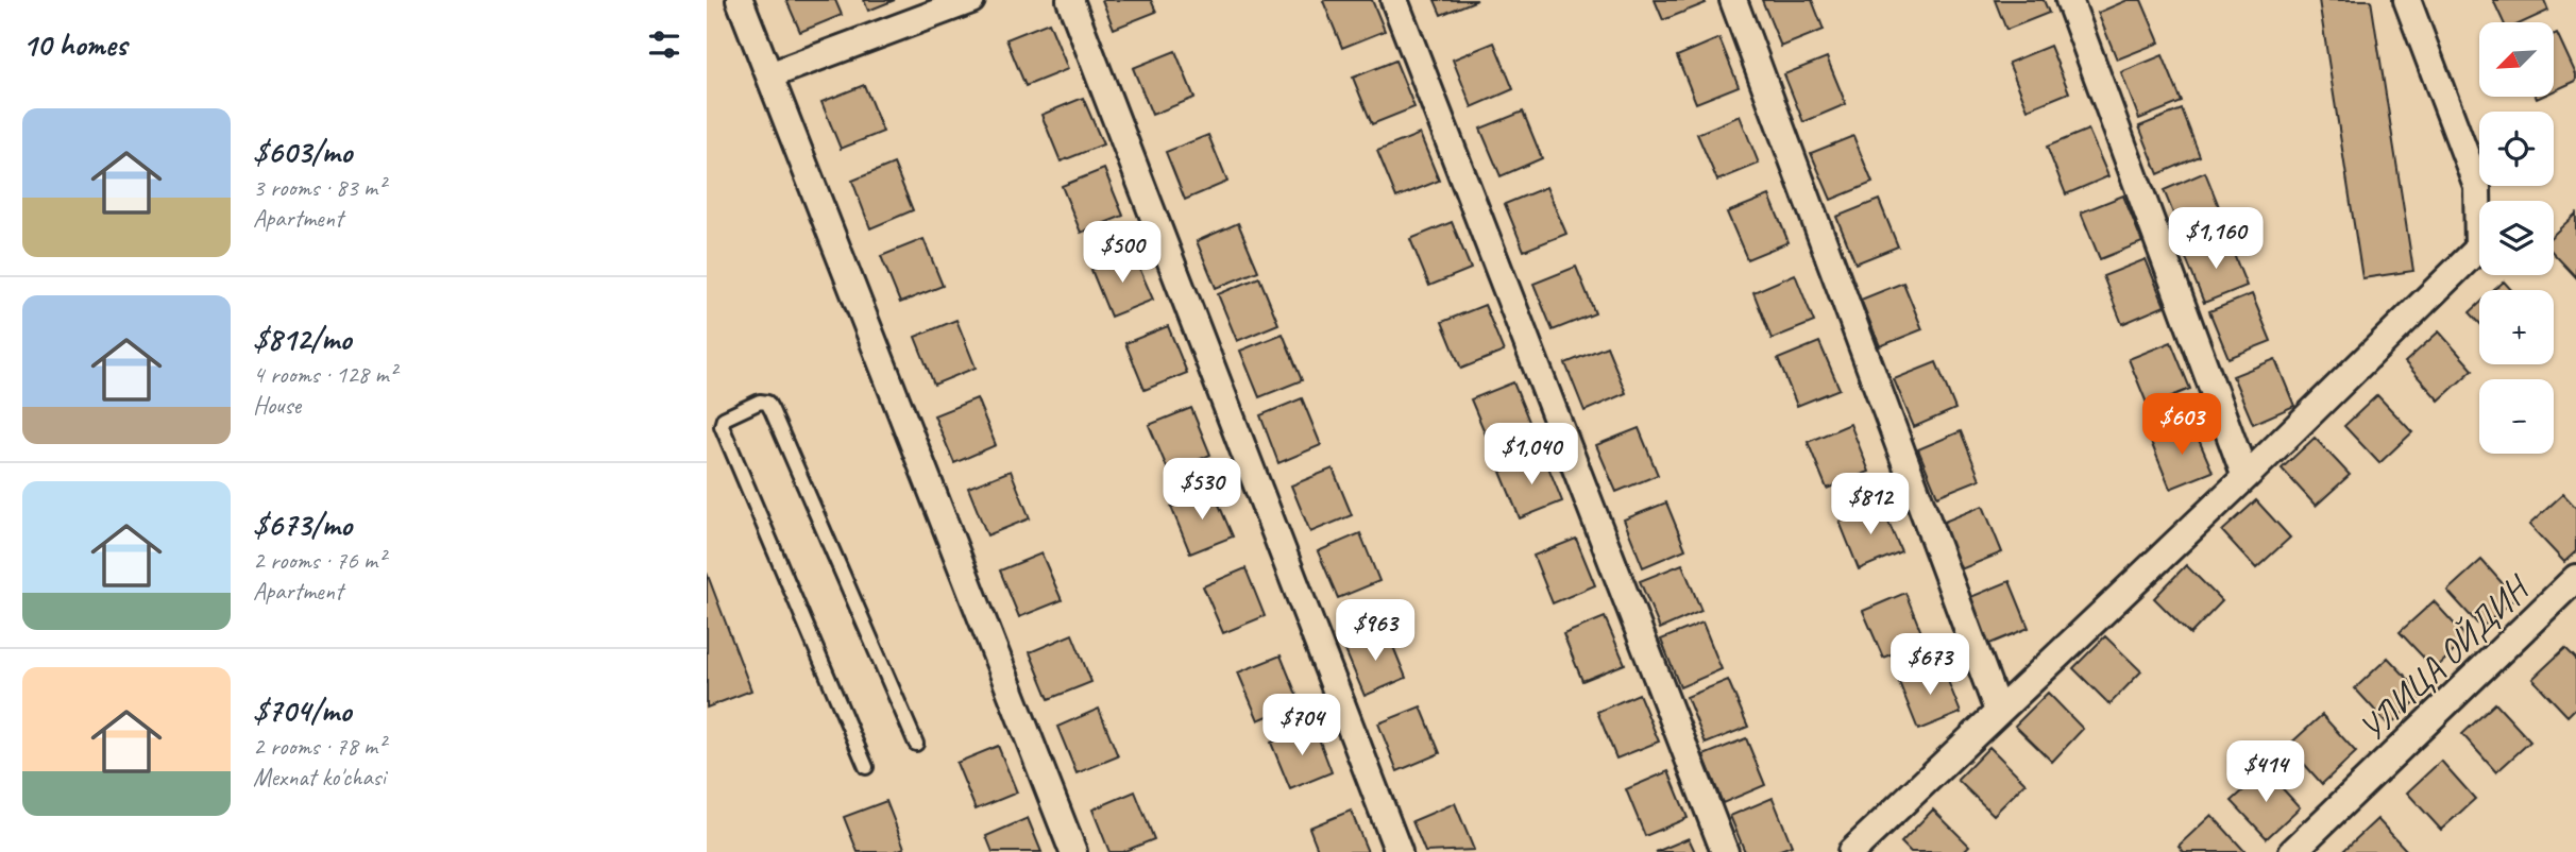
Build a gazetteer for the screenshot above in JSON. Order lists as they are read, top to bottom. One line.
{"streets":{"street":["УЛИЦА ОЙДИН"]},"north":"bottom left","page":{"heading":"10 homes","map_buttons":["+","−"],"list":[{"name":"$603/mo","note":"3 rooms · 83 m² · Apartment"},{"name":"$812/mo","note":"4 rooms · 128 m² · House"},{"name":"$673/mo","note":"2 rooms · 76 m² · Apartment"},{"name":"$704/mo","note":"2 rooms · 78 m² · Mexnat ko'chasi"}],"price":["$1,160","$500","$603","$1,040","$530","$812","$963","$673","$704","$414"]}}
